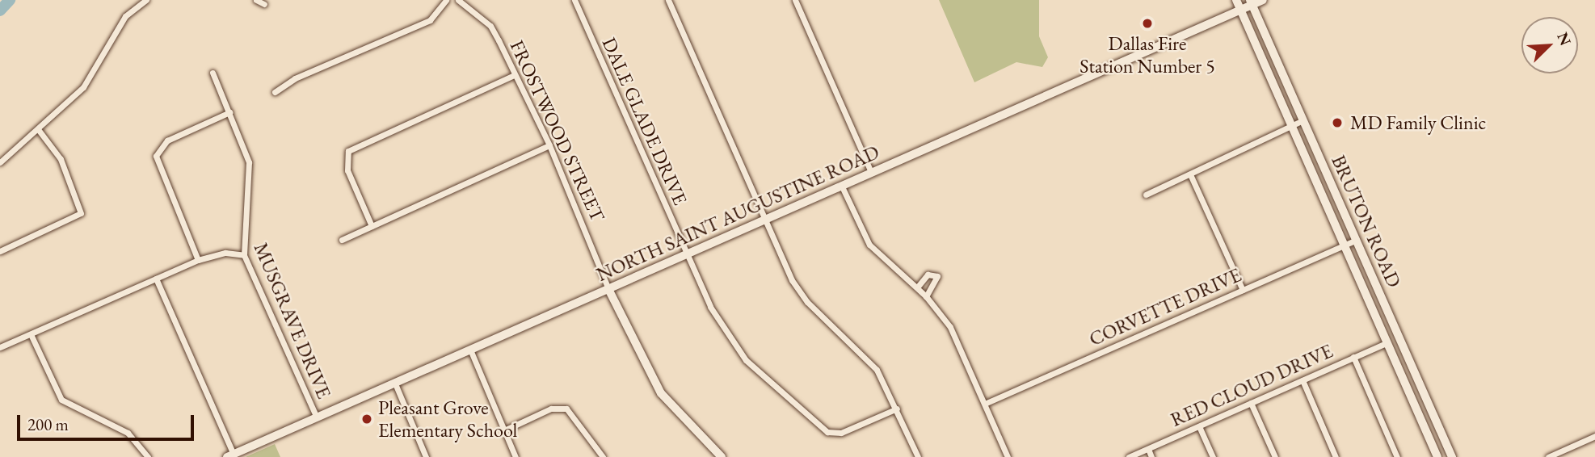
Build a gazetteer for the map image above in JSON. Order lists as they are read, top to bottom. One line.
{"streets":{"street":["DALE GLADE DRIVE","FROSTWOOD STREET","NORTH SAINT AUGUSTINE ROAD","BRUTON ROAD","CORVETTE DRIVE","MUSGRAVE DRIVE","RED CLOUD DRIVE"]},"crossings":[["DALE GLADE DRIVE","NORTH SAINT AUGUSTINE ROAD"],["FROSTWOOD STREET","NORTH SAINT AUGUSTINE ROAD"],["NORTH SAINT AUGUSTINE ROAD","BRUTON ROAD"],["NORTH SAINT AUGUSTINE ROAD","MUSGRAVE DRIVE"],["BRUTON ROAD","CORVETTE DRIVE"],["BRUTON ROAD","RED CLOUD DRIVE"]],"places":["Dallas Fire Station Number 5","MD Family Clinic","Pleasant Grove Elementary School"],"scale_bar":"200 m","north":"top right"}
